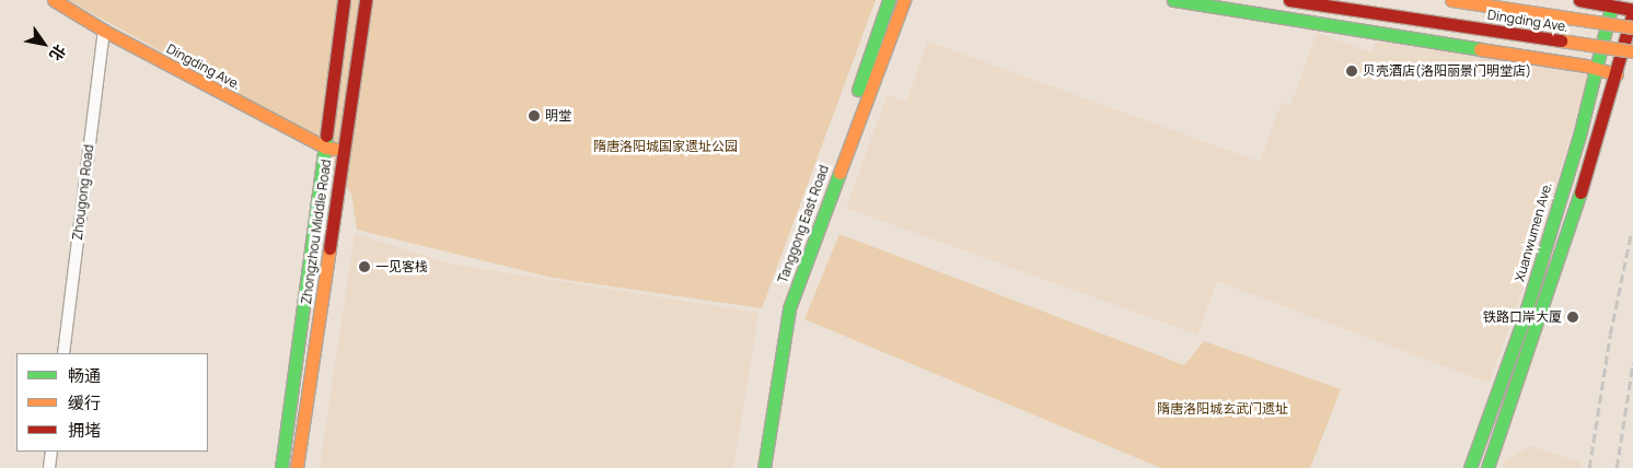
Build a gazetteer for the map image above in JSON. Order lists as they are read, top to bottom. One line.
{"streets":{"main road":["Dingding Ave.","Tanggong East Road","Zhongzhou Middle Road","Xuanwumen Ave."],"street":["Zhougong Road"]},"crossings":[["Dingding Ave.","Zhougong Road"],["Dingding Ave.","Zhongzhou Middle Road"]],"parks":["隋唐洛阳城国家遗址公园","隋唐洛阳城玄武门遗址"],"places":["贝壳酒店(洛阳丽景门明堂店)","明堂","一见客栈","铁路口岸大厦"],"legend":["畅通","缓行","拥堵"],"north":"bottom right"}
